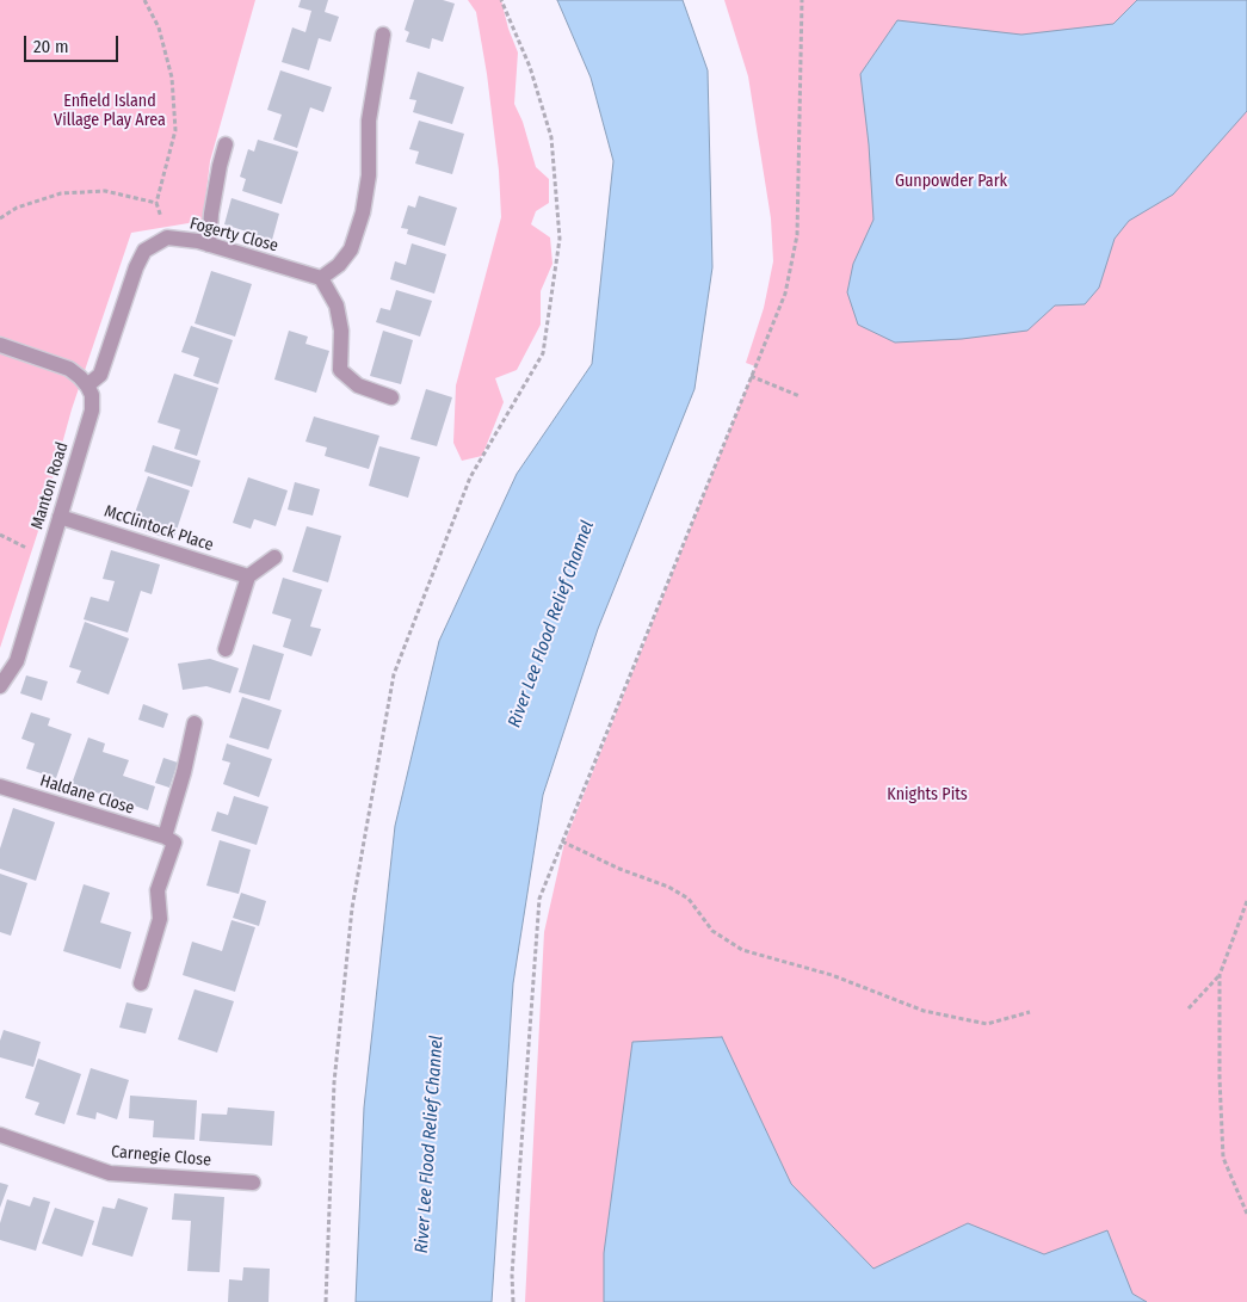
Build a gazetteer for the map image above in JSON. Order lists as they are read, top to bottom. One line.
{"streets":{"street":["Fogerty Close","Manton Road","McClintock Place","Haldane Close","Carnegie Close"]},"crossings":[["Fogerty Close","Manton Road"],["Manton Road","McClintock Place"]],"water":["River Lee Flood Relief Channel"],"parks":["Enfield Island Village Play Area","Gunpowder Park","Knights Pits"],"scale_bar":"20 m"}
